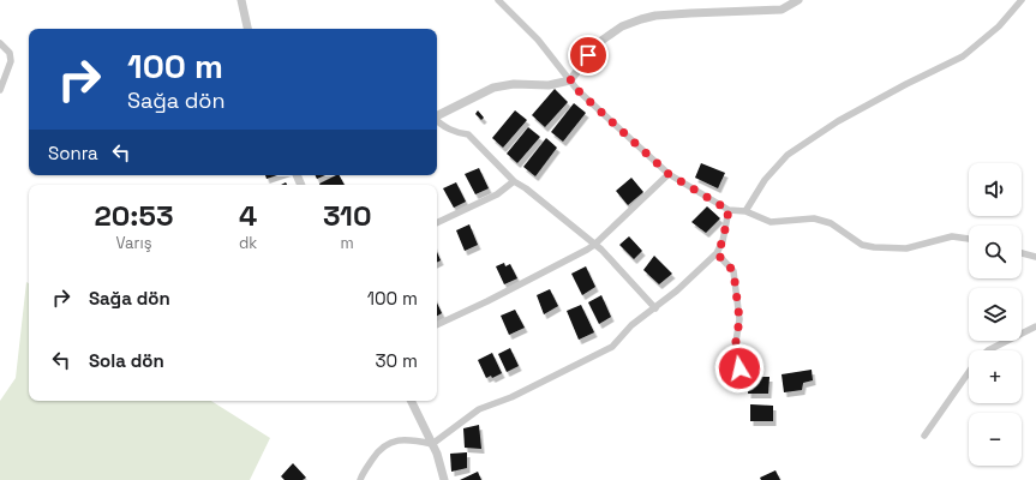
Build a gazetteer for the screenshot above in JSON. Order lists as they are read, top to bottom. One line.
{"page":{"turn":["100 m","Sağa dön"],"then":"Sonra","map_buttons":["+","−"],"eta":["20:53","Varış","4","dk","310","m"],"list":[{"name":"Sağa dön","value":"100 m"},{"name":"Sola dön","value":"30 m"}]}}
